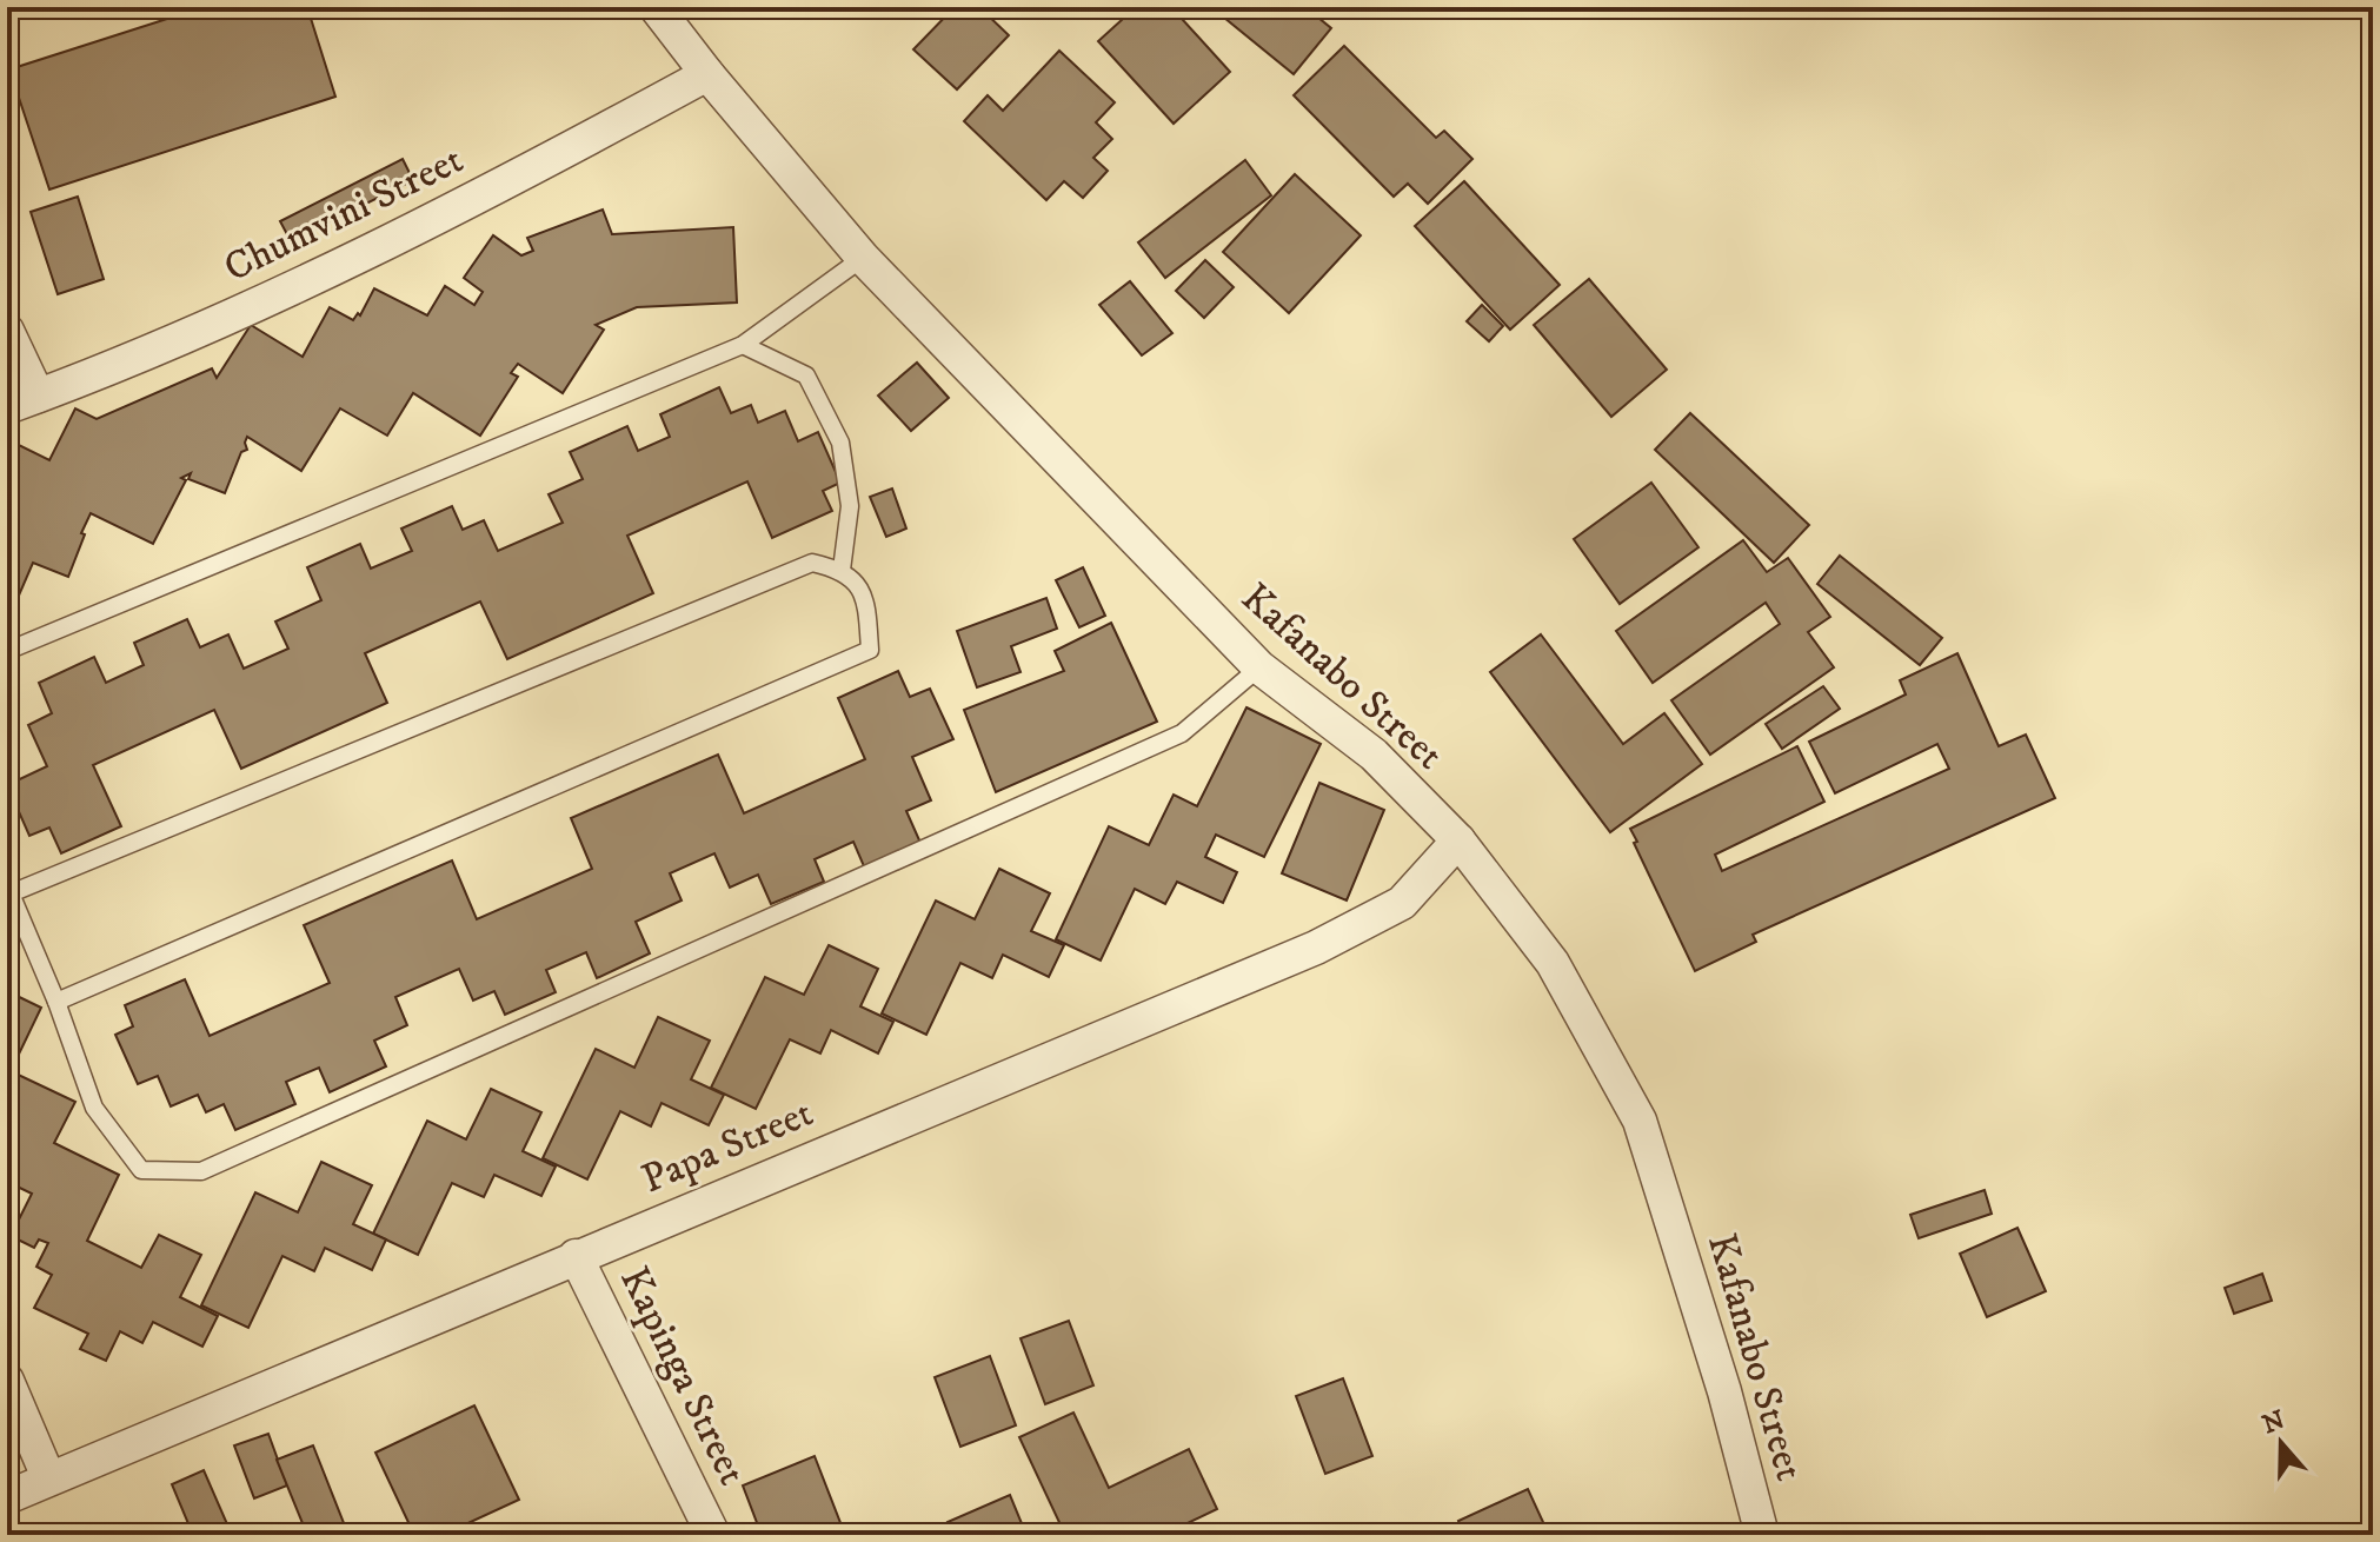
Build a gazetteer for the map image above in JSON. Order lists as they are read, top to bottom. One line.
{"streets":{"street":["Chumvini Street","Kafanabo Street","Papa Street","Kapinga Street"]},"crossings":[["Chumvini Street","Kafanabo Street"],["Kafanabo Street","Papa Street"],["Papa Street","Kapinga Street"]],"north":"top"}
